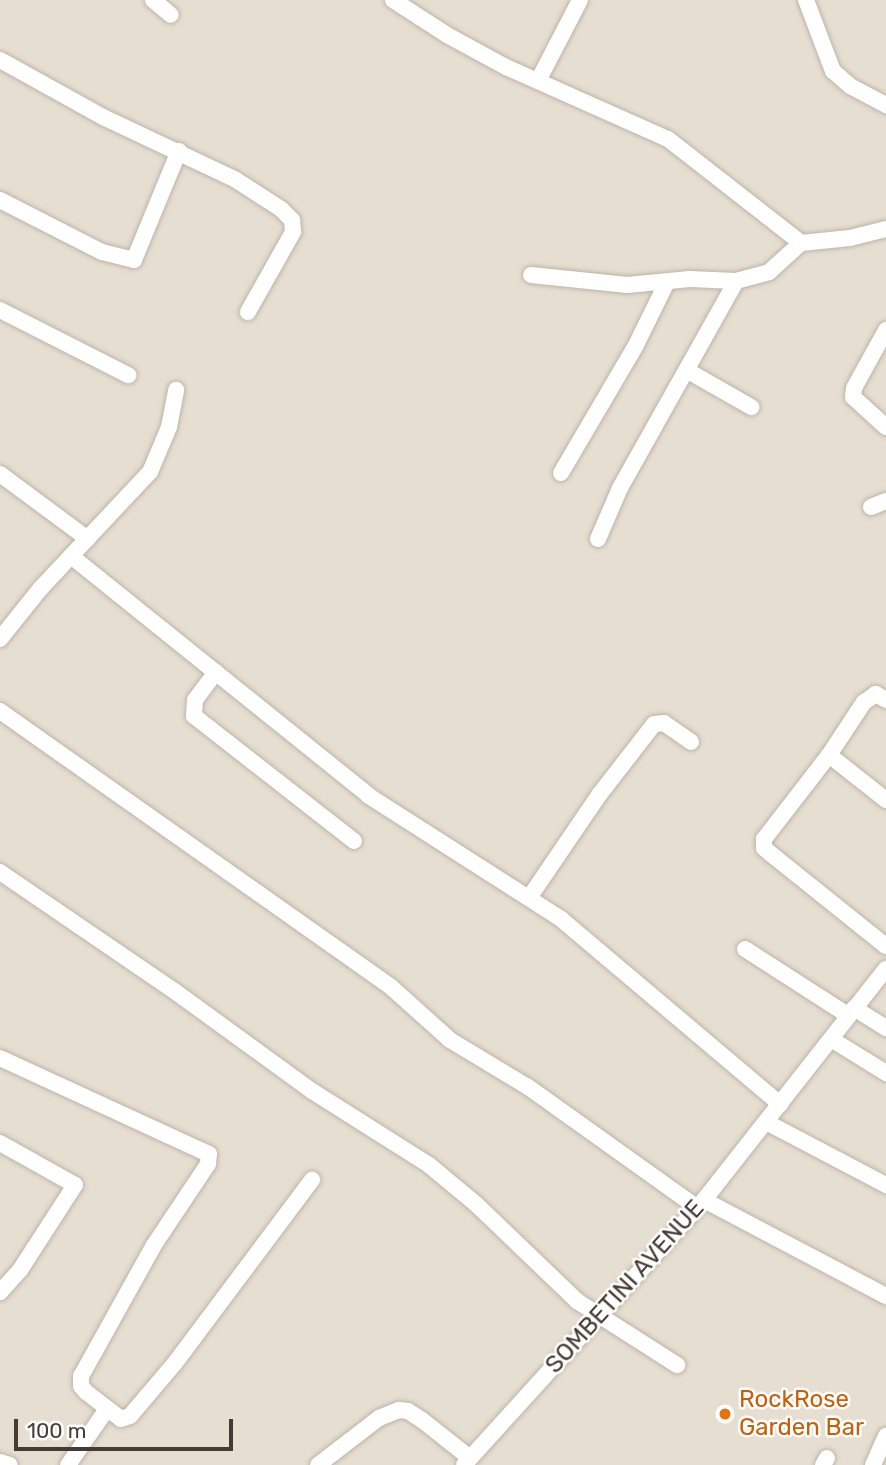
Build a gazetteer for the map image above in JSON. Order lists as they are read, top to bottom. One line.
{"streets":{"street":["SOMBETINI AVENUE"]},"places":["RockRose Garden Bar"],"scale_bar":"100 m"}
